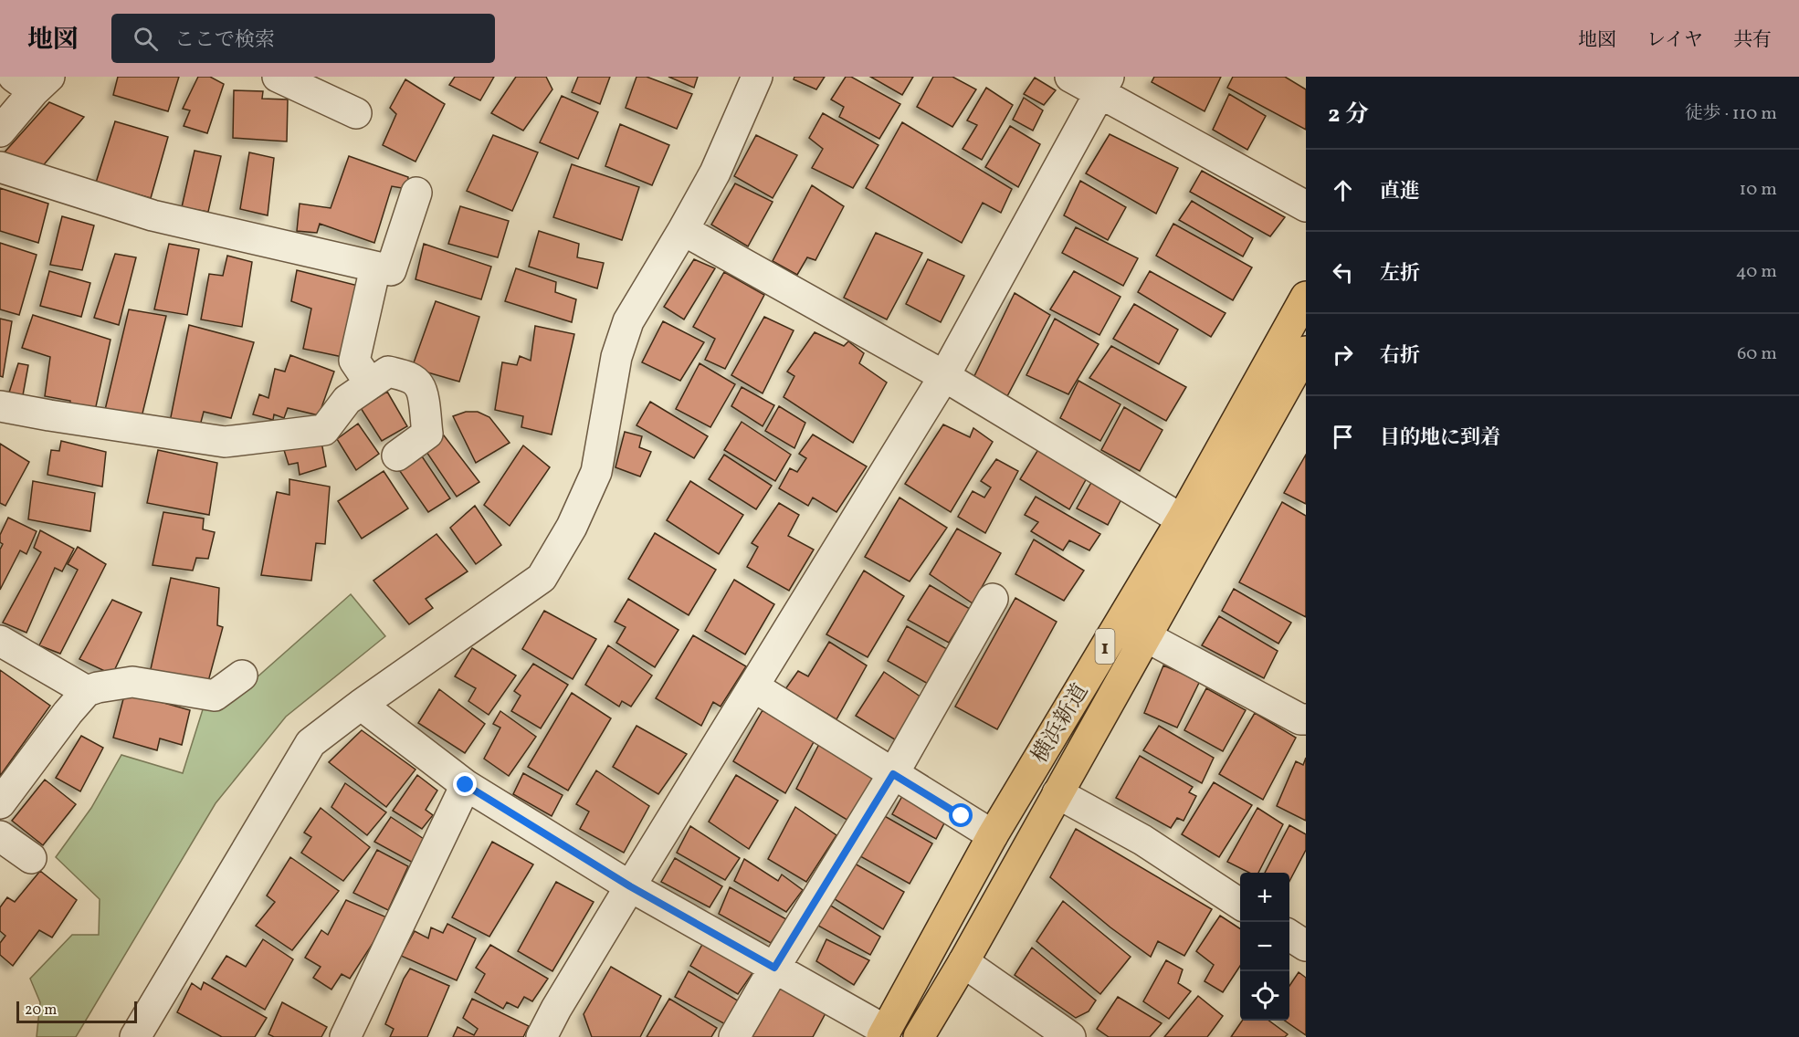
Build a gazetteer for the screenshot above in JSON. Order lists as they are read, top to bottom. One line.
{"streets":{"highway":["1","横浜新道"]},"scale_bar":"20 m","page":{"header":"地図","search":"ここで検索","nav":["地図","レイヤ","共有"],"heading":["2 分","徒歩 · 110 m"],"list":[["直進","10 m"],["左折","40 m"],["右折","60 m"],"目的地に到着"],"map_buttons":["+","−"],"scale":"20 m"}}
